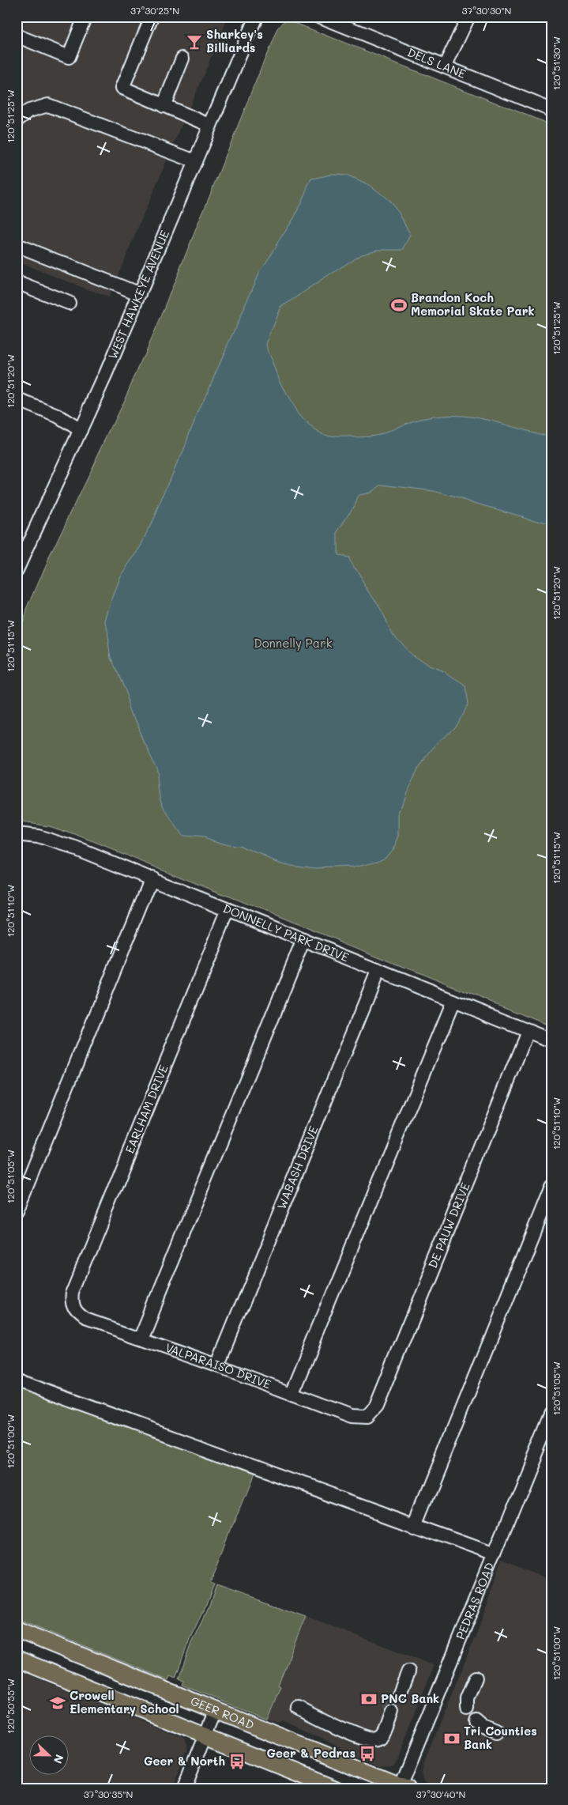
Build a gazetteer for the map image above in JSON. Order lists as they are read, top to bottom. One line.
{"streets":{"main road":["GEER ROAD"],"street":["DELS LANE","WEST HAWKEYE AVENUE","DONNELLY PARK DRIVE","EARLHAM DRIVE","WABASH DRIVE","DE PAUW DRIVE","VALPARAISO DRIVE","PEDRAS ROAD"]},"crossings":[["DONNELLY PARK DRIVE","EARLHAM DRIVE"],["DONNELLY PARK DRIVE","WABASH DRIVE"],["DONNELLY PARK DRIVE","DE PAUW DRIVE"],["EARLHAM DRIVE","VALPARAISO DRIVE"],["WABASH DRIVE","VALPARAISO DRIVE"],["DE PAUW DRIVE","VALPARAISO DRIVE"],["PEDRAS ROAD","GEER ROAD"]],"parks":["Donnelly Park"],"places":{"bar":["Sharkey's Billiards"],"sports":["Brandon Koch Memorial Skate Park"],"bank":["PNC Bank","Tri Counties Bank"],"school or university":["Crowell Elementary School"],"bus stop":["Geer & Pedras","Geer & North"]},"north":"right","coordinates":["37°30'25\"N","37°30'30\"N","120°51'30\"W","120°51'25\"W","120°51'20\"W","120°51'15\"W","120°51'10\"W","120°51'05\"W","120°51'00\"W","120°50'55\"W","37°30'35\"N","37°30'40\"N"]}
